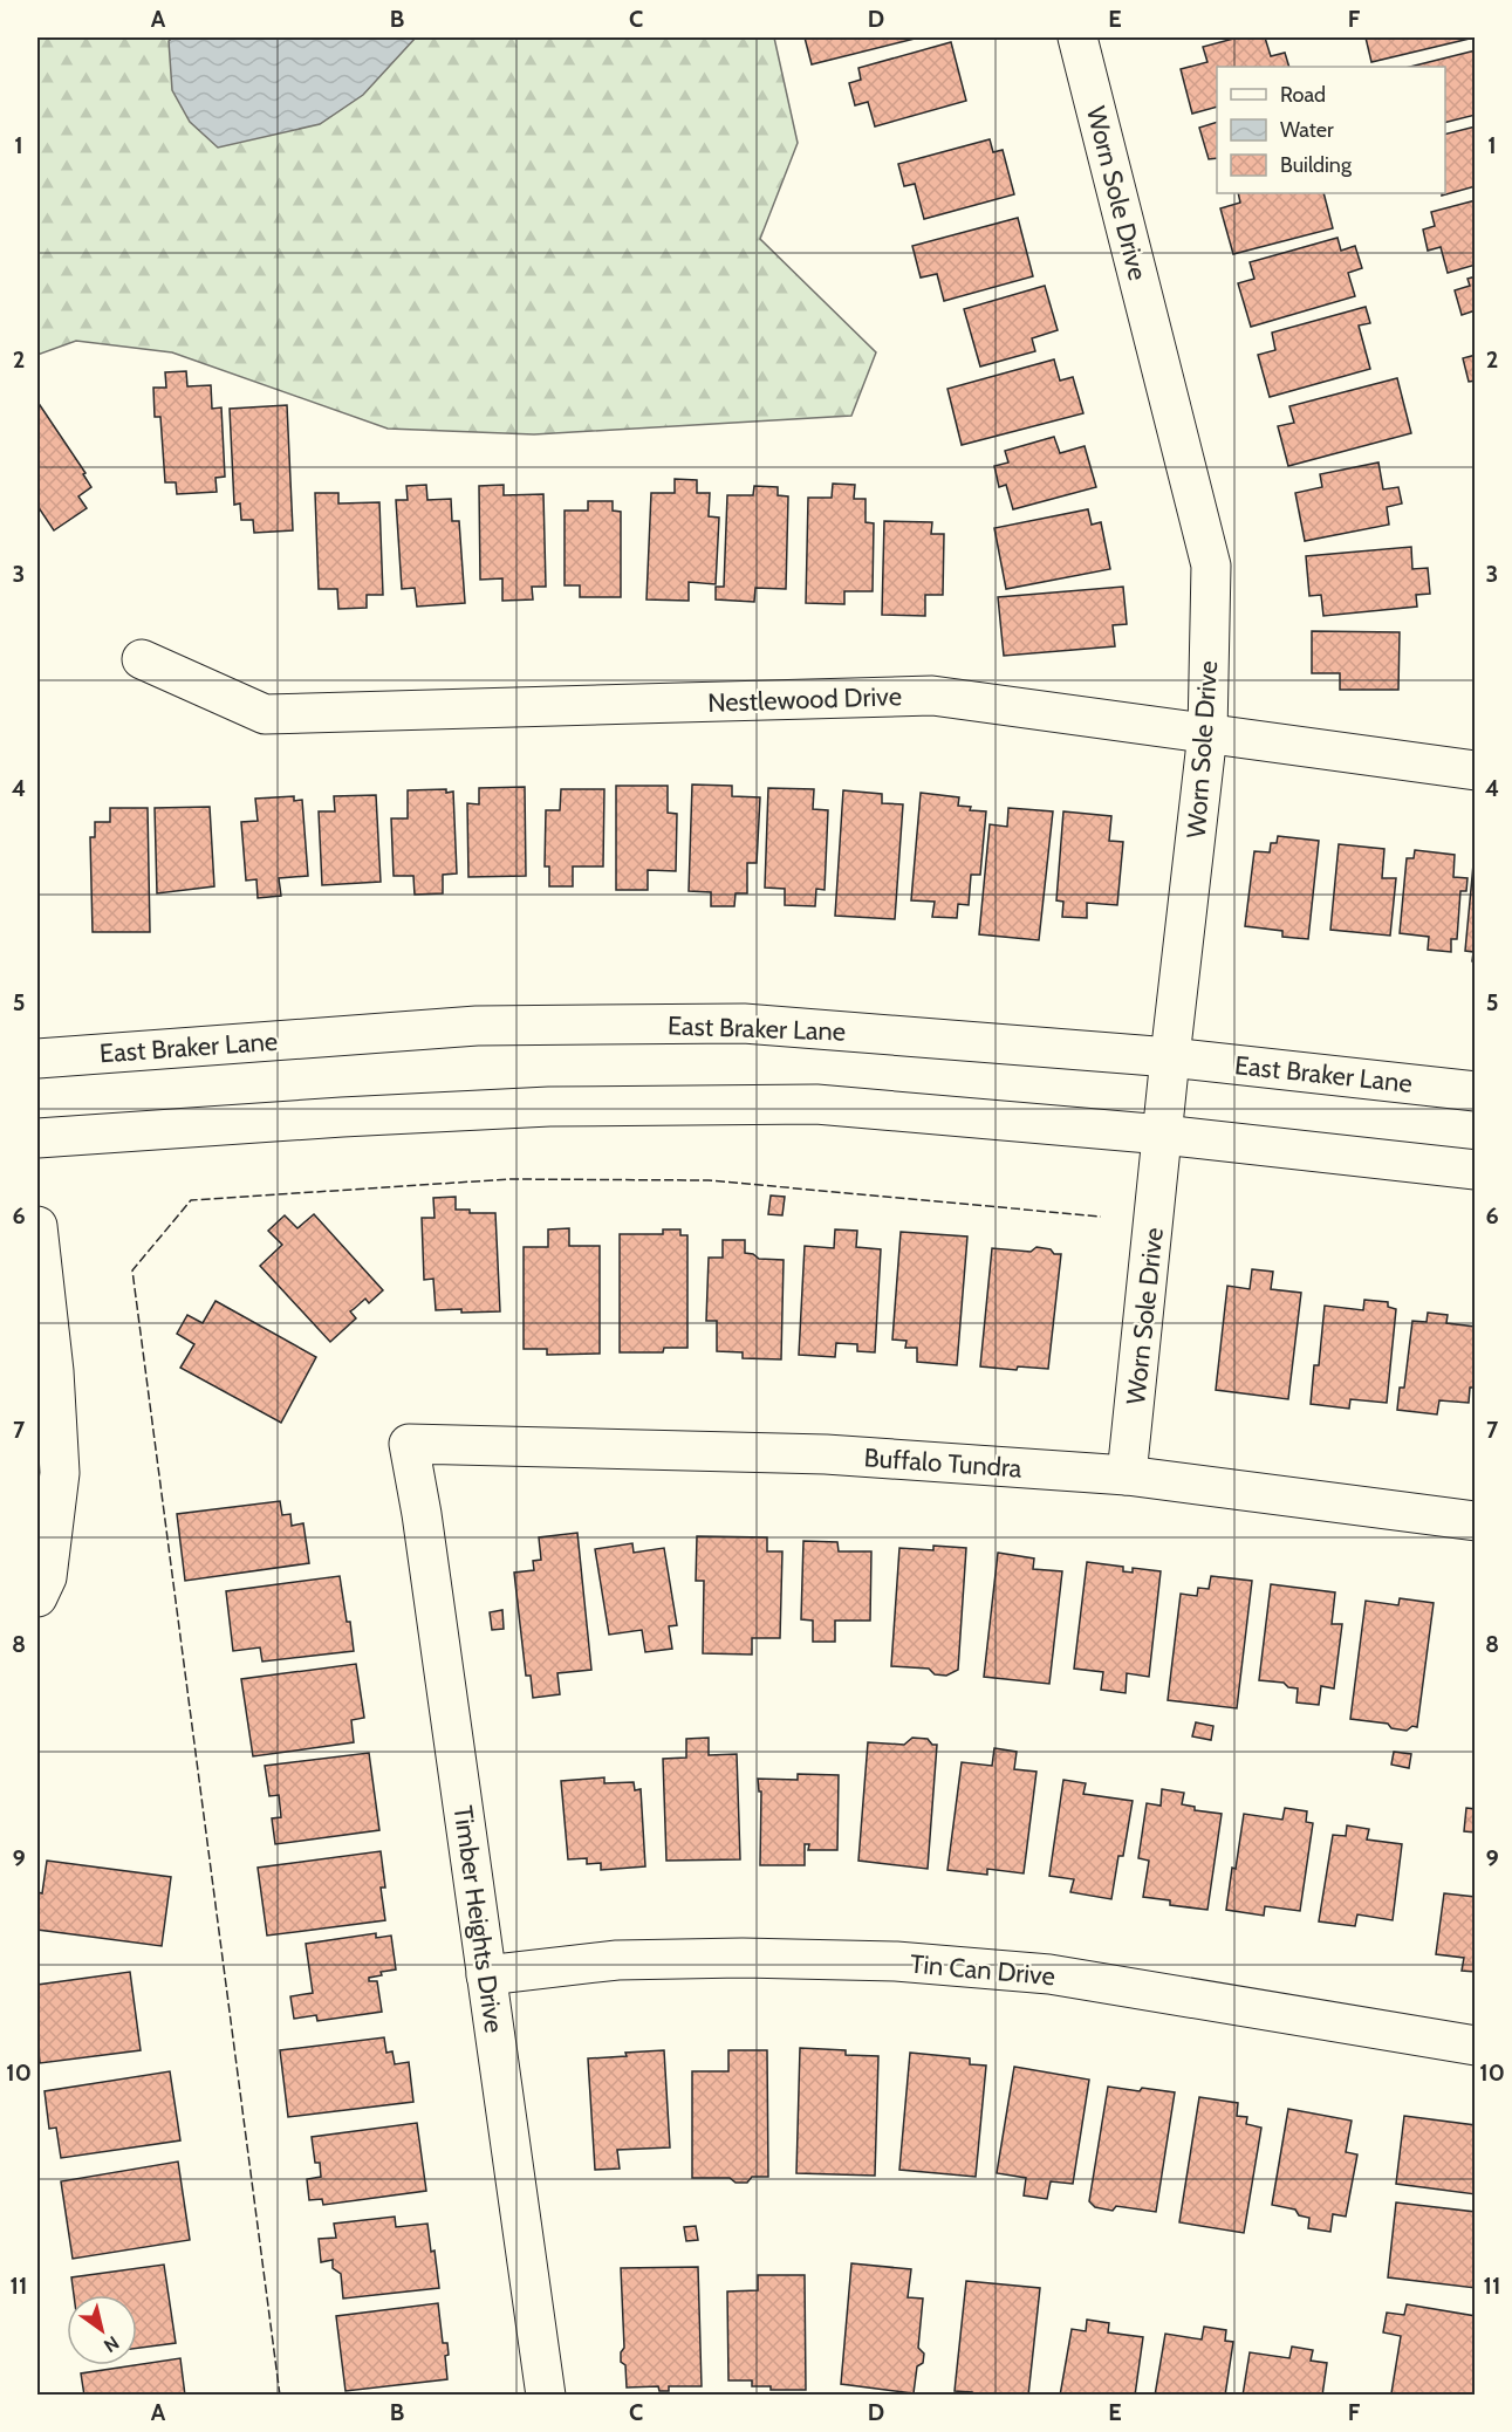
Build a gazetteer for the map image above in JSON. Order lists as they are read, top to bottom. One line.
{"streets":{"street":["Worn Sole Drive","Nestlewood Drive","East Braker Lane","Buffalo Tundra","Timber Heights Drive","Tin Can Drive"]},"crossings":[["Worn Sole Drive","Nestlewood Drive"],["Worn Sole Drive","East Braker Lane"],["Worn Sole Drive","Buffalo Tundra"],["Buffalo Tundra","Timber Heights Drive"],["Timber Heights Drive","Tin Can Drive"]],"legend":["Road","Water","Building"],"north":"bottom right","grid":{"columns":["A","B","C","D","E","F"],"rows":["1","2","3","4","5","6","7","8","9","10","11"]}}
